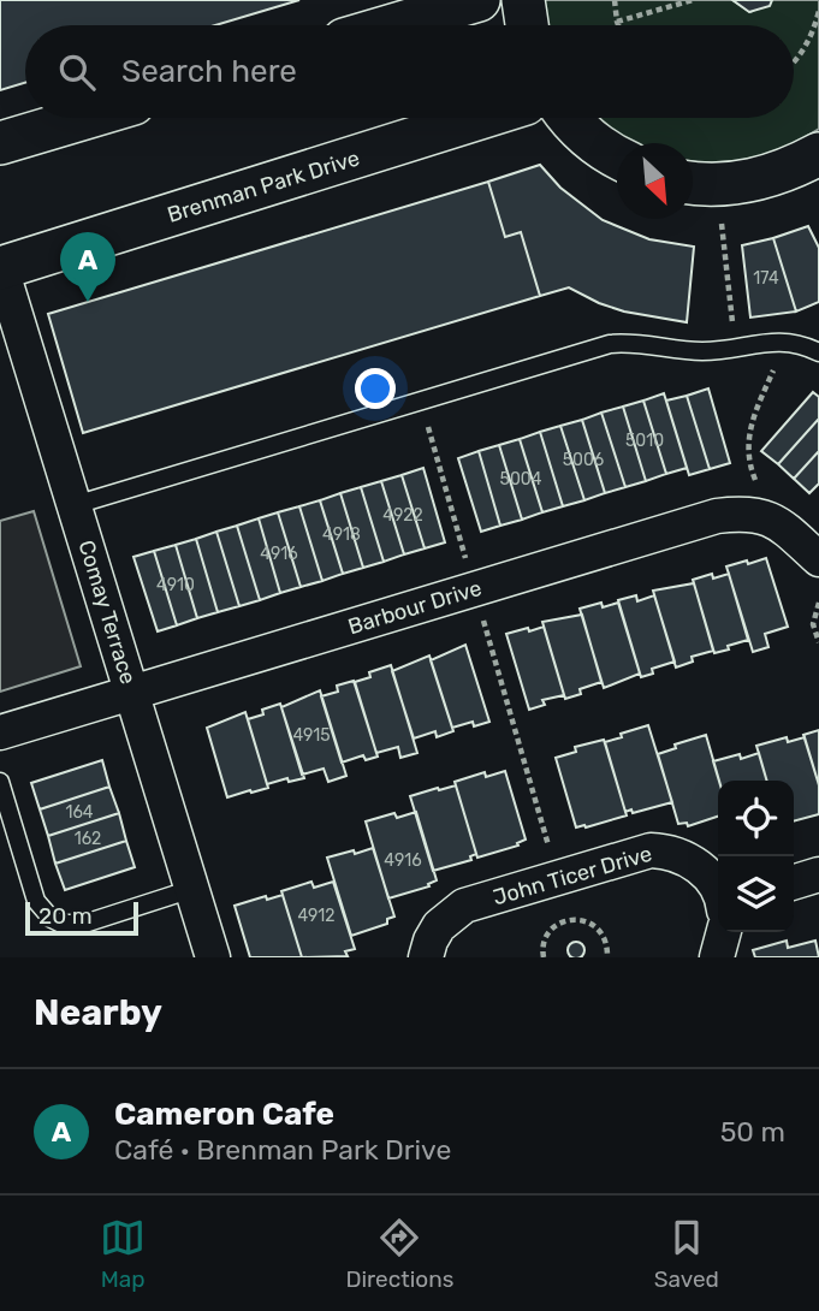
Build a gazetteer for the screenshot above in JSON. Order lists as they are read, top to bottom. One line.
{"streets":{"street":["Brenman Park Drive","Barbour Drive","Comay Terrace","John Ticer Drive"]},"crossings":[["Brenman Park Drive","Comay Terrace"],["Barbour Drive","Comay Terrace"]],"house_numbers":["174","5010","5006","5004","4922","4918","4916","4910","4915","164","162","4916","4912"],"scale_bar":"20 m","north":"bottom right","page":{"search":"Search here","pins":"A","scale":"20 m","heading":"Nearby","list":[{"mark":"A","name":"Cameron Cafe","note":"Café · Brenman Park Drive","value":"50 m"}],"nav":["Map","Directions","Saved"]}}
